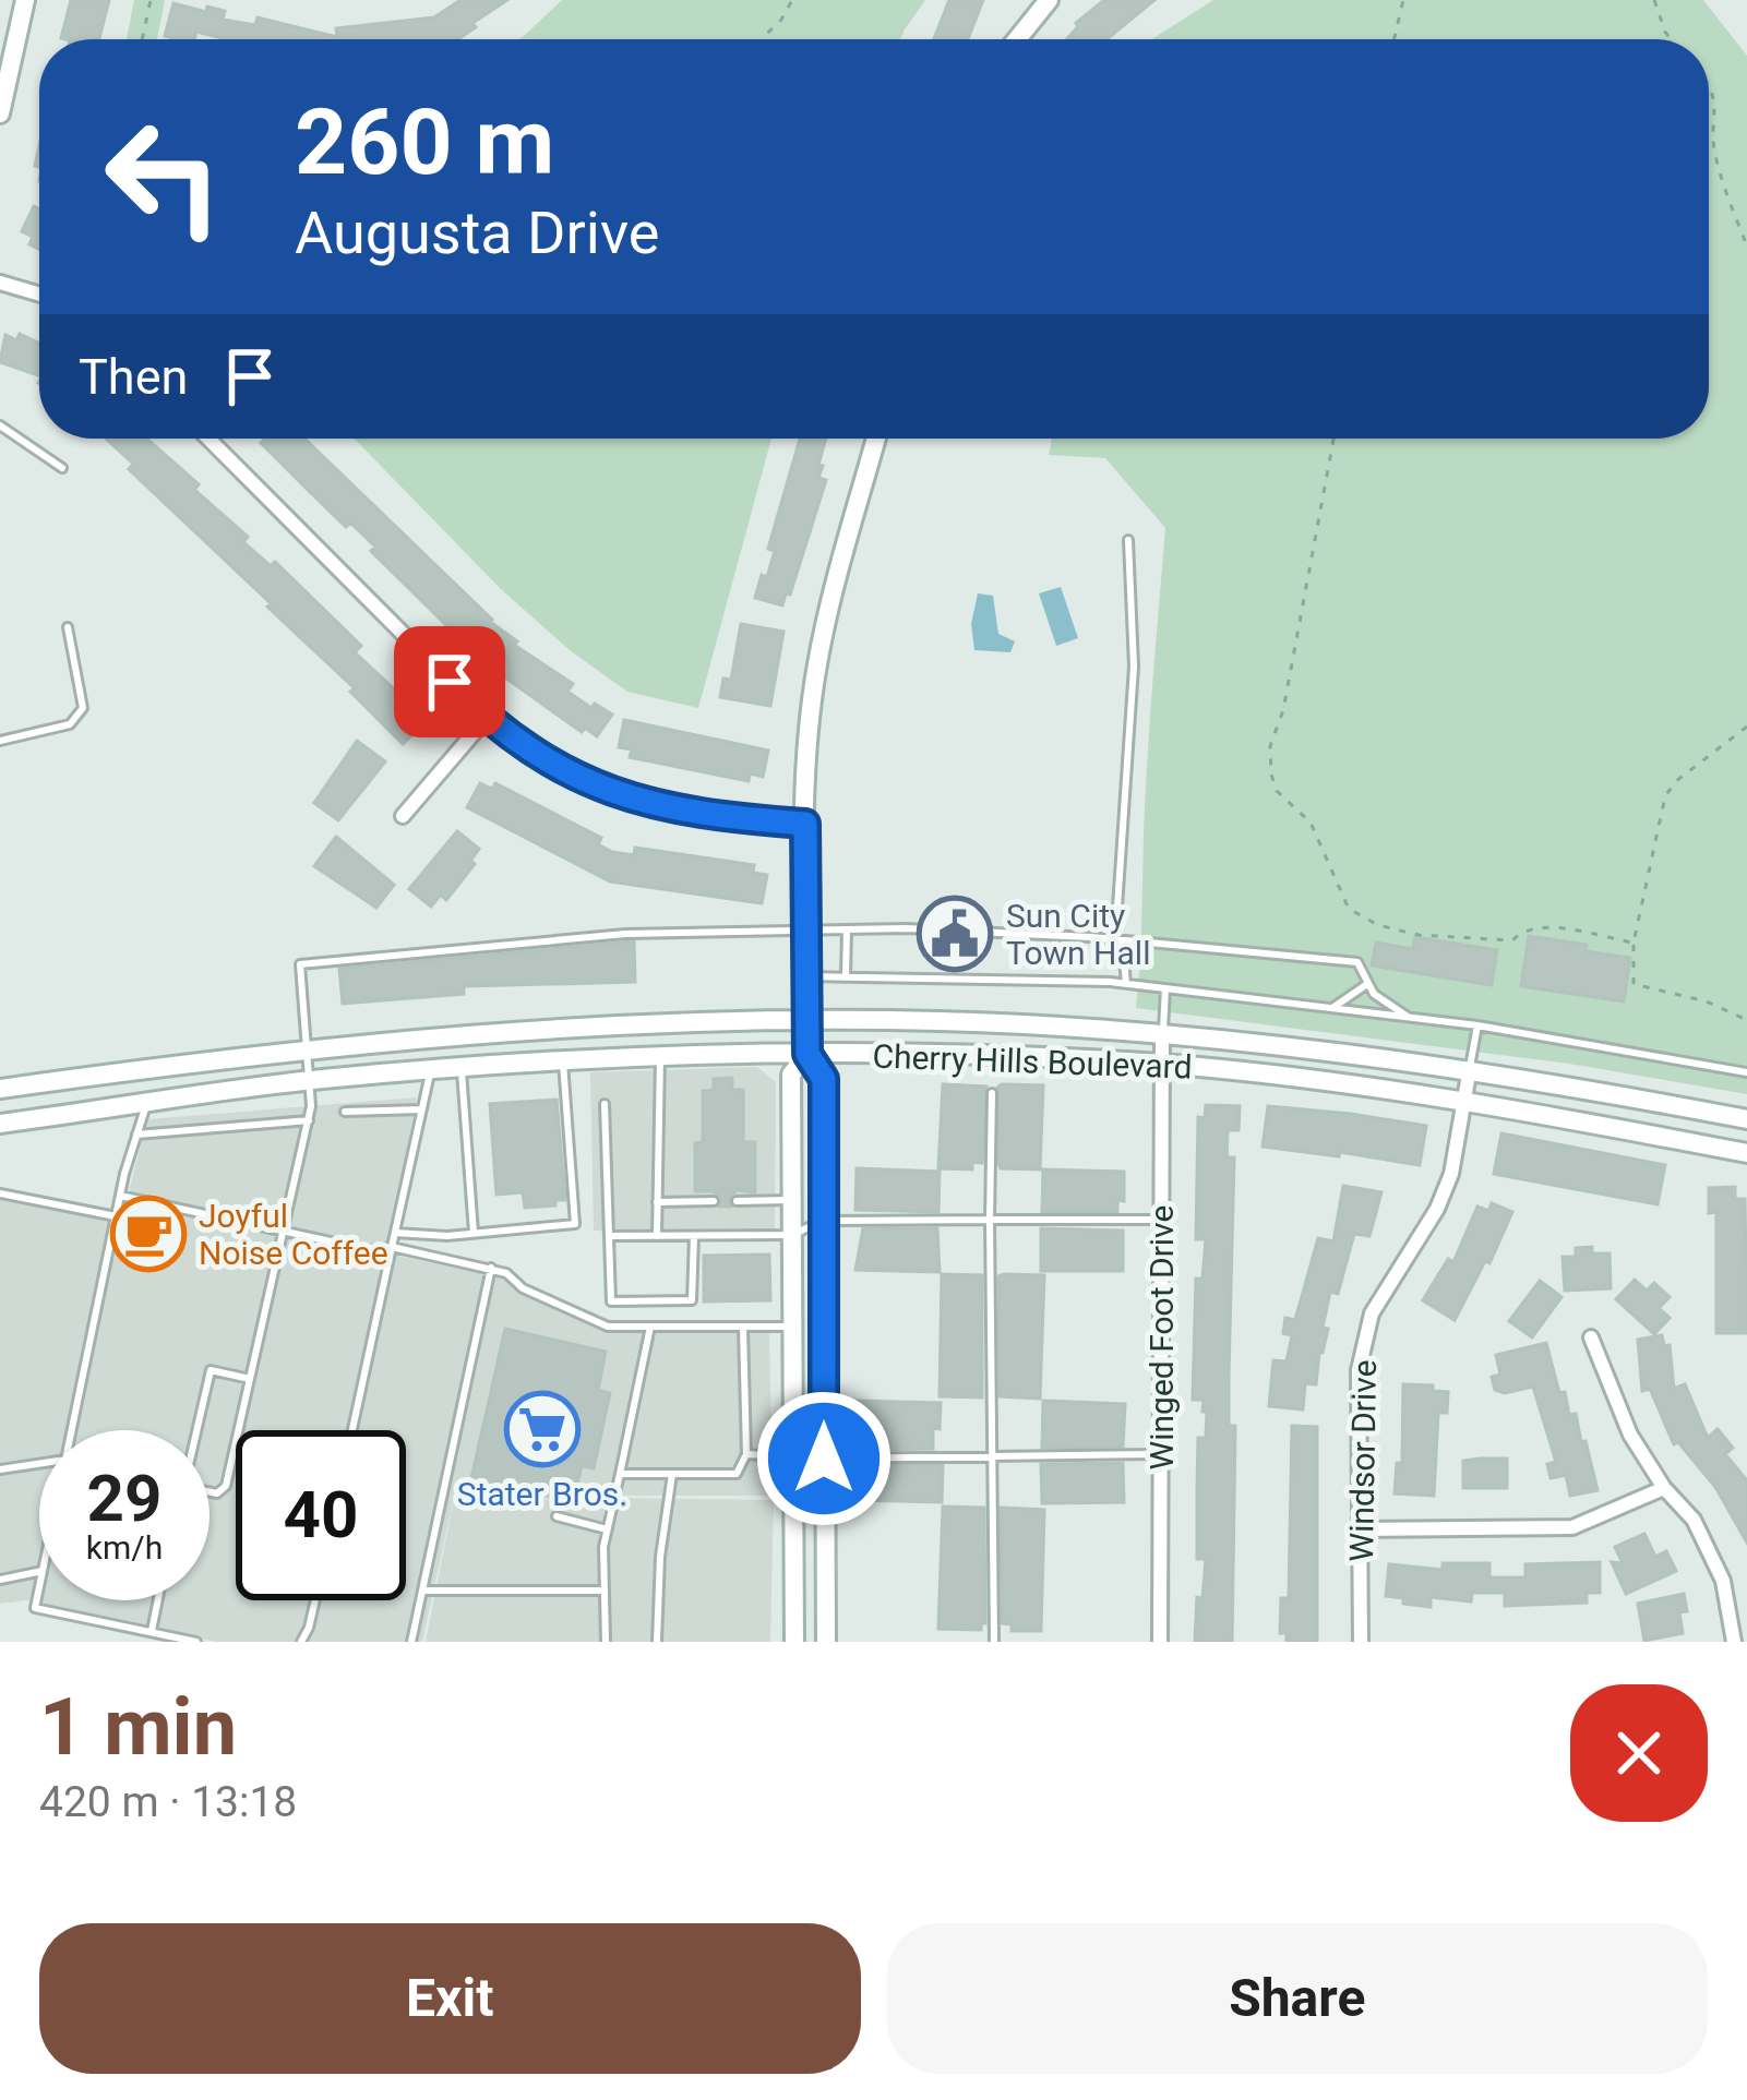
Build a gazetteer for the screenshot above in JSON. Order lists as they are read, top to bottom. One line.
{"streets":{"street":["Cherry Hills Boulevard","Winged Foot Drive","Windsor Drive"]},"crossings":[["Cherry Hills Boulevard","Winged Foot Drive"],["Cherry Hills Boulevard","Windsor Drive"]],"places":{"public building":["Sun City Town Hall"],"cafe":["Joyful Noise Coffee"],"supermarket":["Stater Bros."]},"page":{"turn":["260 m","Augusta Drive"],"then":"Then","speed":"29 km/h","limit":"40","heading":["1 min","420 m · 13:18"],"buttons":["Exit","Share"]}}
